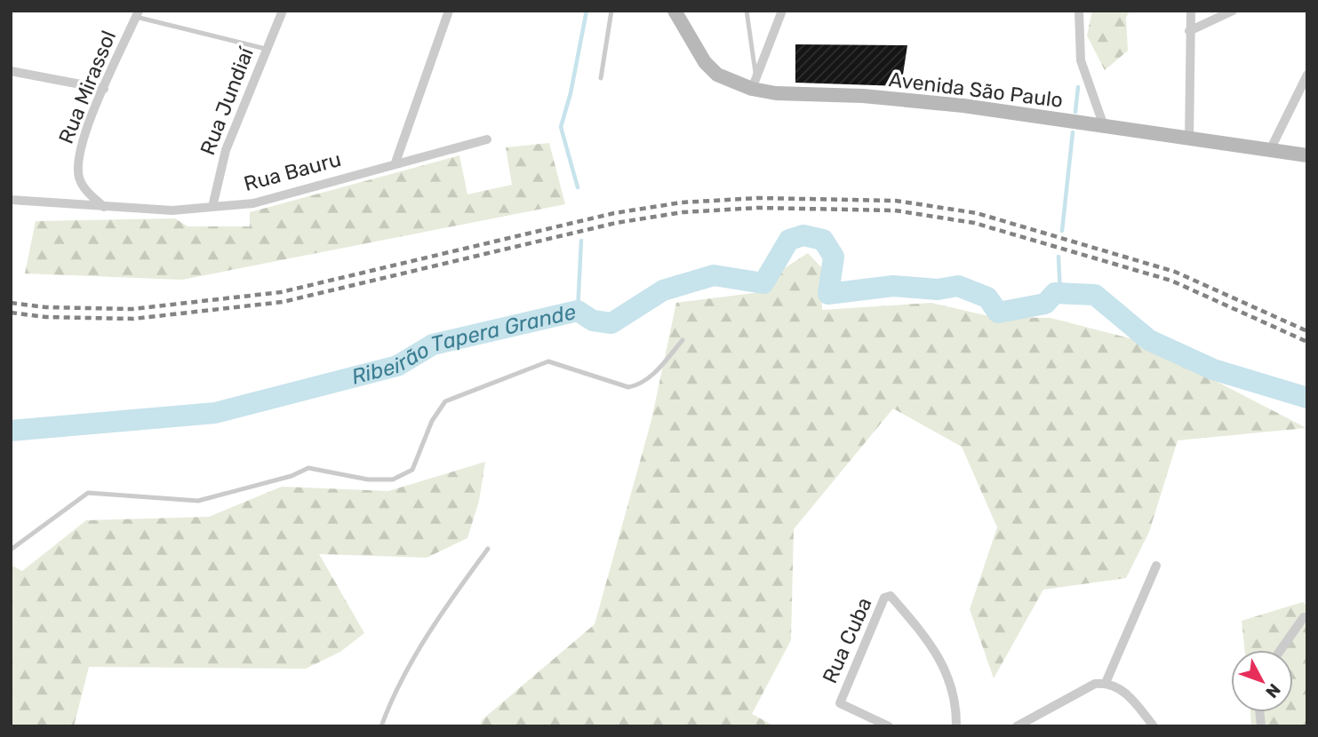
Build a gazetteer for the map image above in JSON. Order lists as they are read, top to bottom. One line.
{"streets":{"main road":["Avenida São Paulo"],"street":["Rua Mirassol","Rua Jundiaí","Rua Bauru","Rua Cuba"]},"crossings":[["Rua Mirassol","Rua Bauru"],["Rua Jundiaí","Rua Bauru"]],"water":["Ribeirão Tapera Grande"],"north":"bottom right"}
